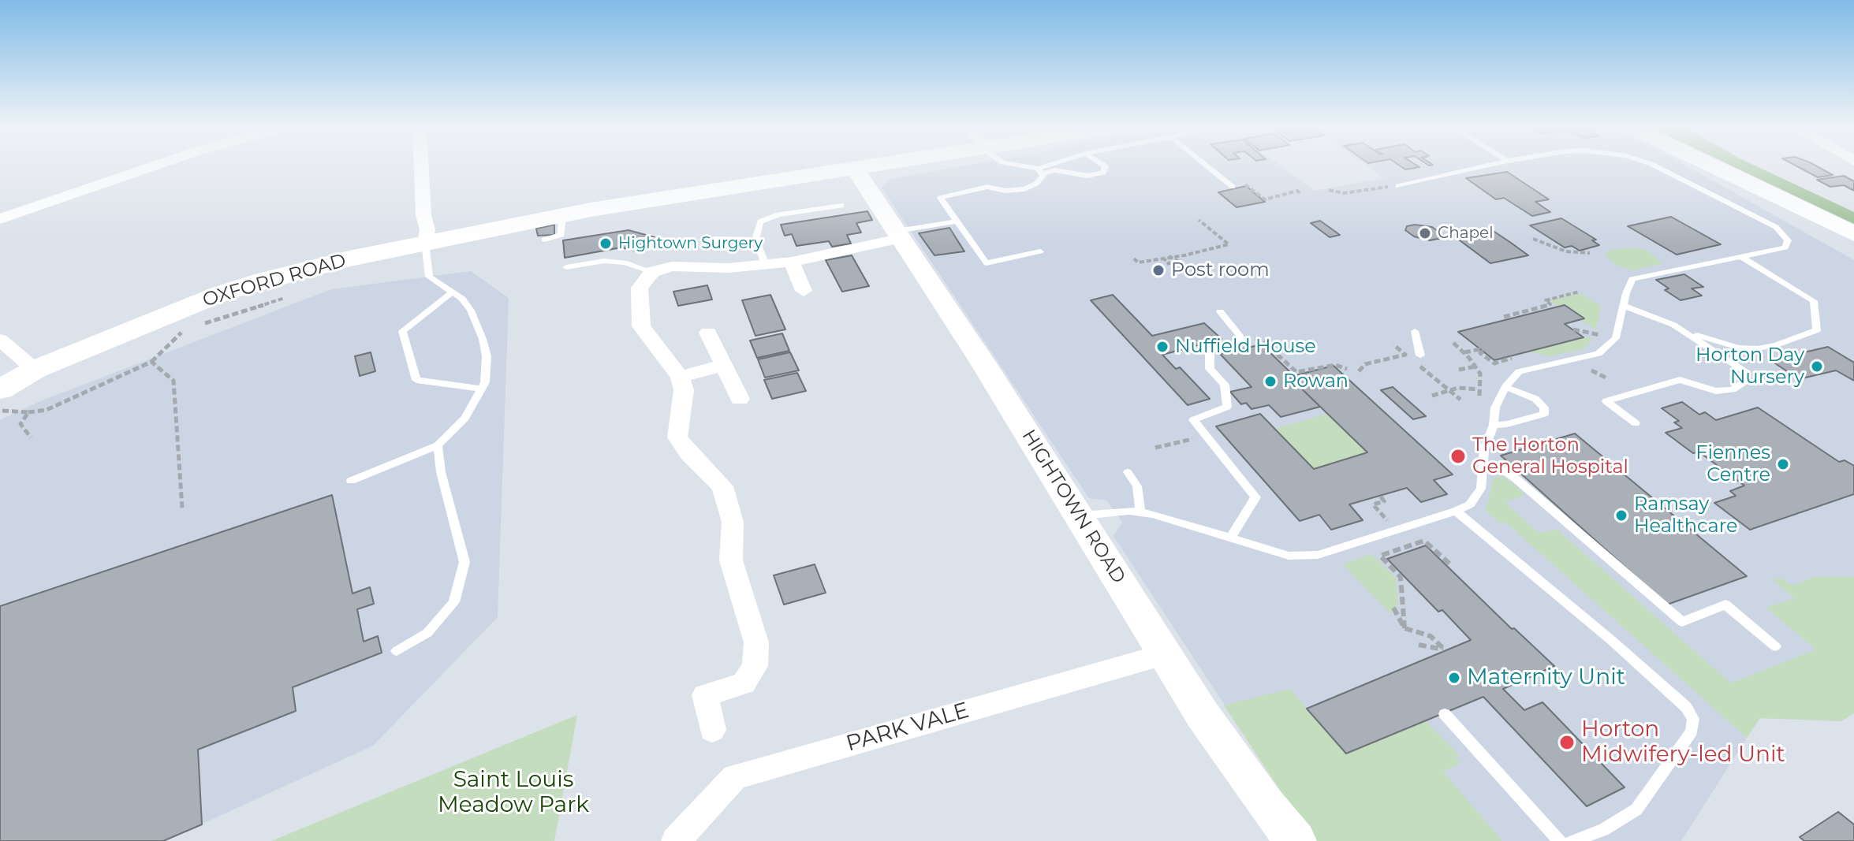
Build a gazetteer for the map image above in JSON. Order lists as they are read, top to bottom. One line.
{"streets":{"main road":["OXFORD ROAD"],"street":["HIGHTOWN ROAD","PARK VALE"]},"crossings":[["OXFORD ROAD","HIGHTOWN ROAD"],["HIGHTOWN ROAD","PARK VALE"]],"parks":["Saint Louis Meadow Park"],"places":["Chapel","Hightown Surgery","Post room","Nuffield House","Horton Day Nursery","Rowan","The Horton General Hospital","Fiennes Centre","Ramsay Healthcare","Maternity Unit","Horton Midwifery-led Unit"]}
